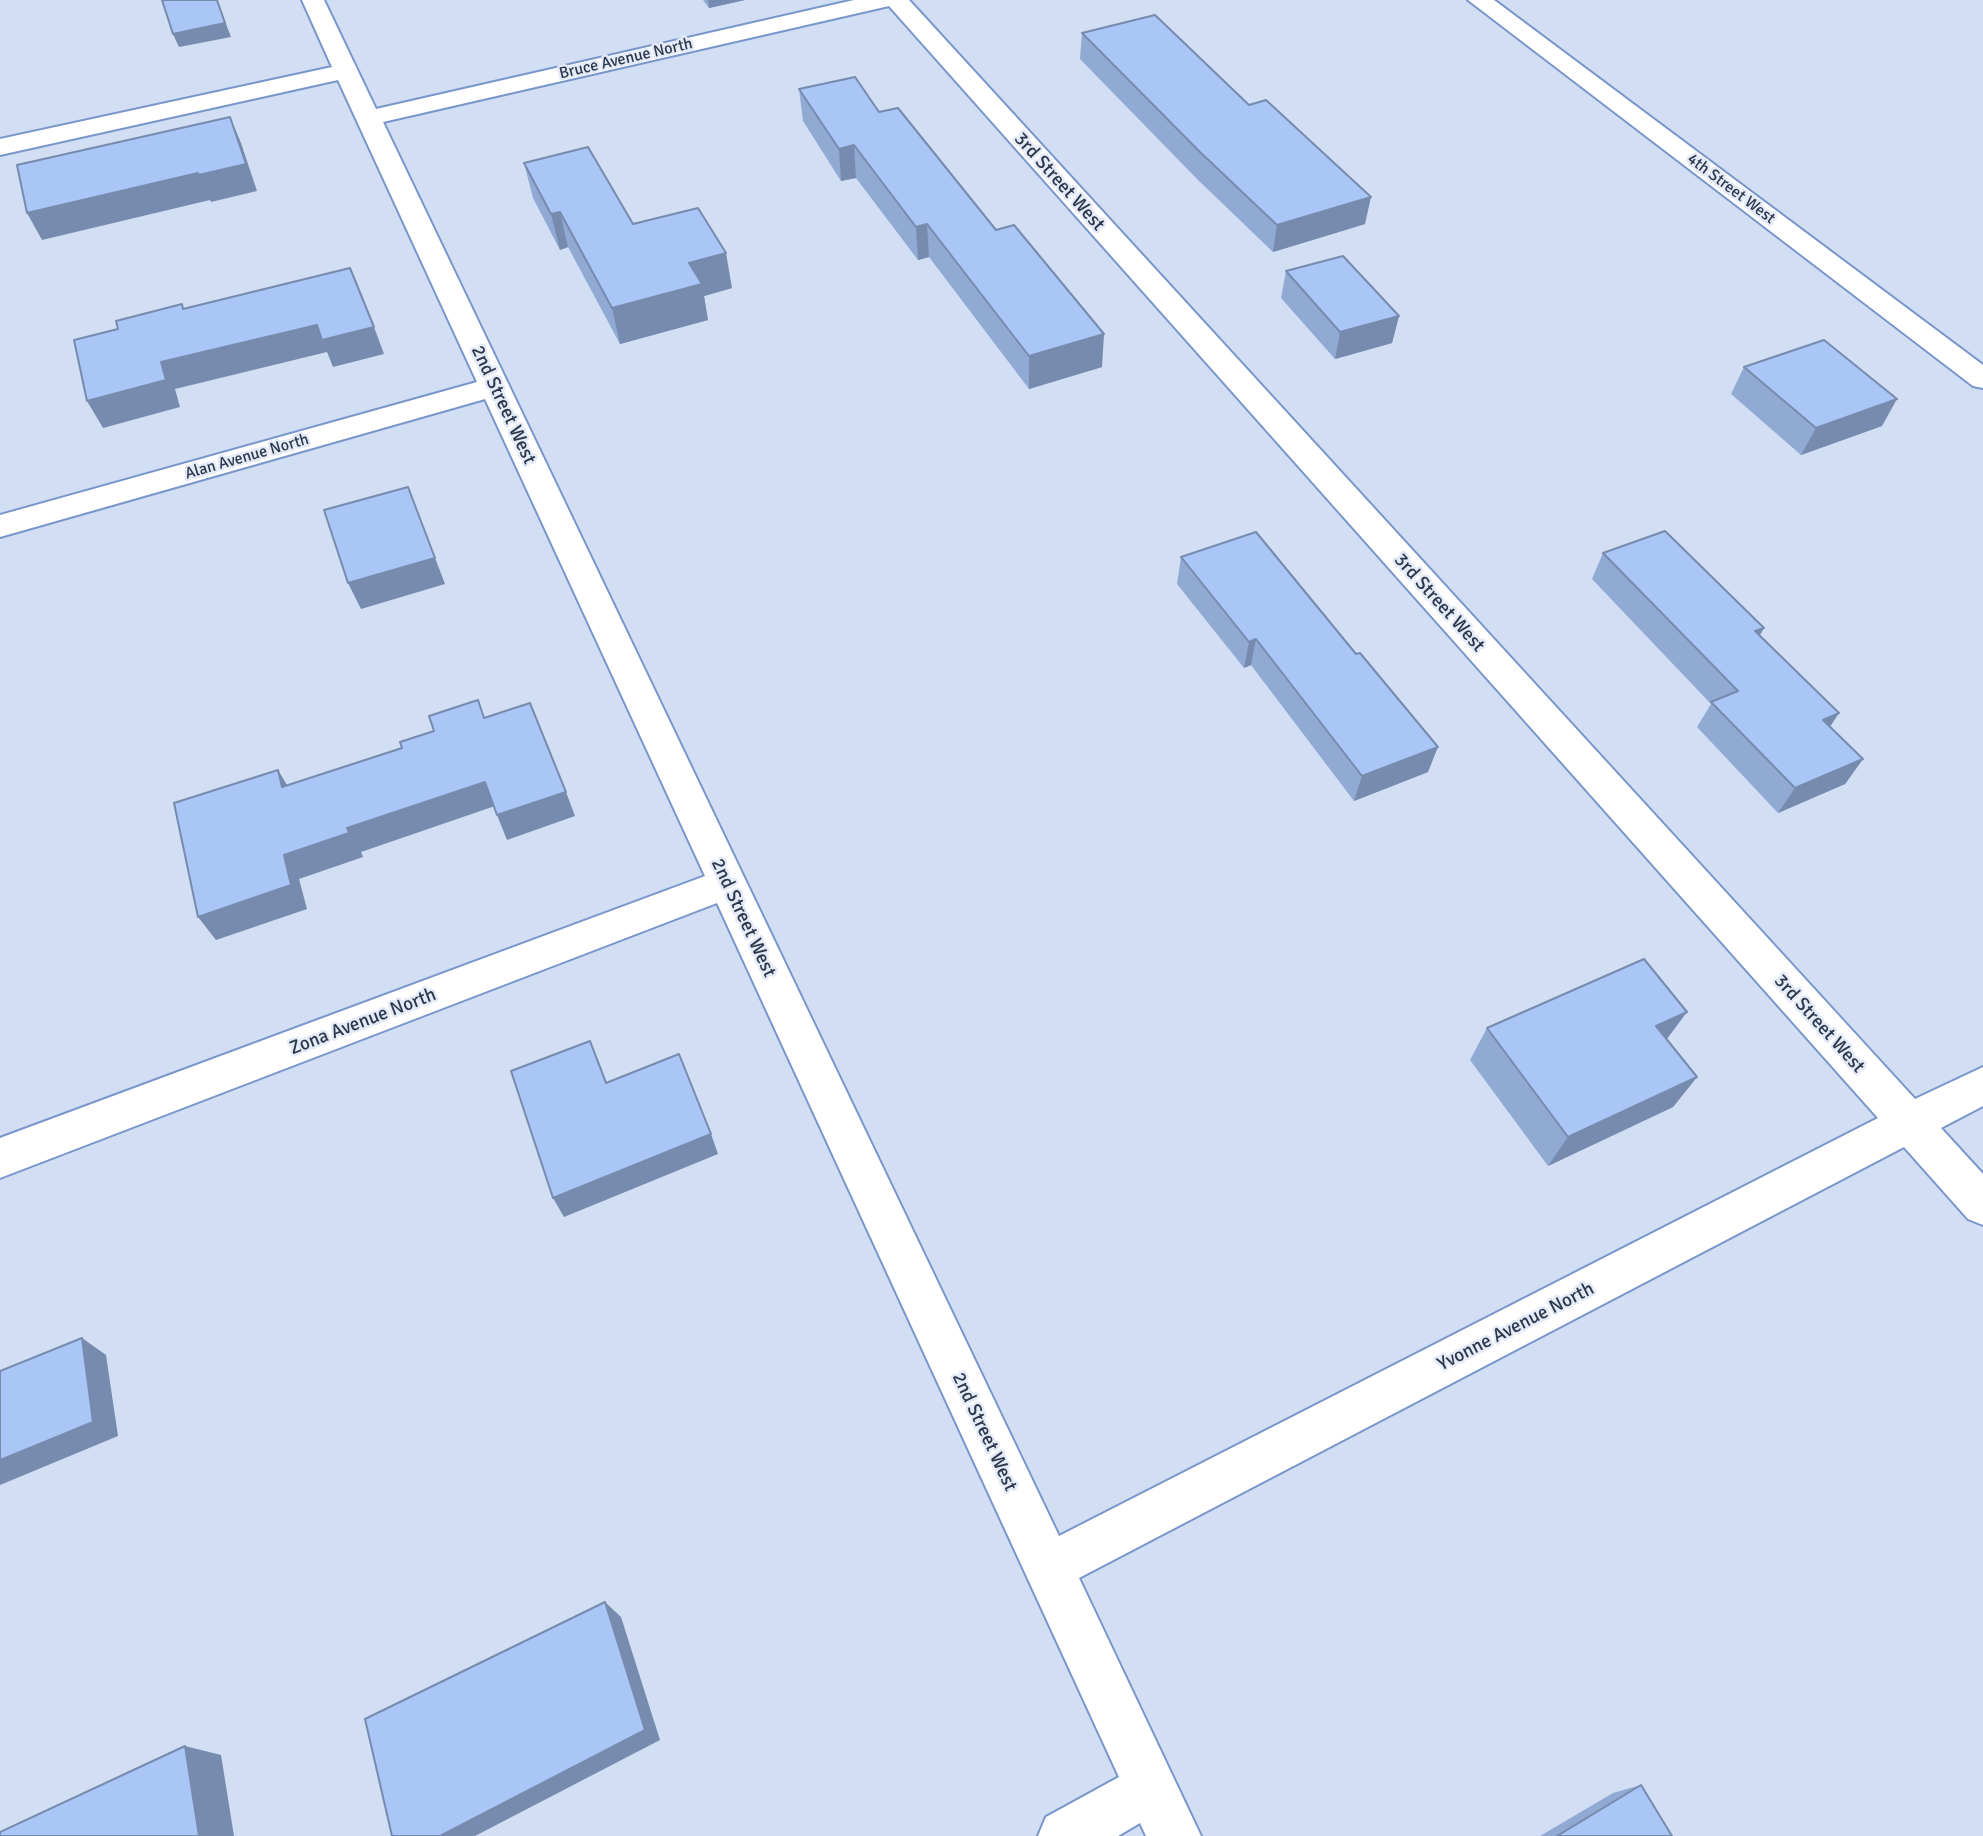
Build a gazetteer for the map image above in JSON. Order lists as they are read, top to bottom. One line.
{"streets":{"street":["Bruce Avenue North","3rd Street West","4th Street West","2nd Street West","Alan Avenue North","Zona Avenue North","Yvonne Avenue North"]},"crossings":[["Bruce Avenue North","2nd Street West"],["3rd Street West","Yvonne Avenue North"],["2nd Street West","Alan Avenue North"],["2nd Street West","Zona Avenue North"],["2nd Street West","Yvonne Avenue North"]]}
